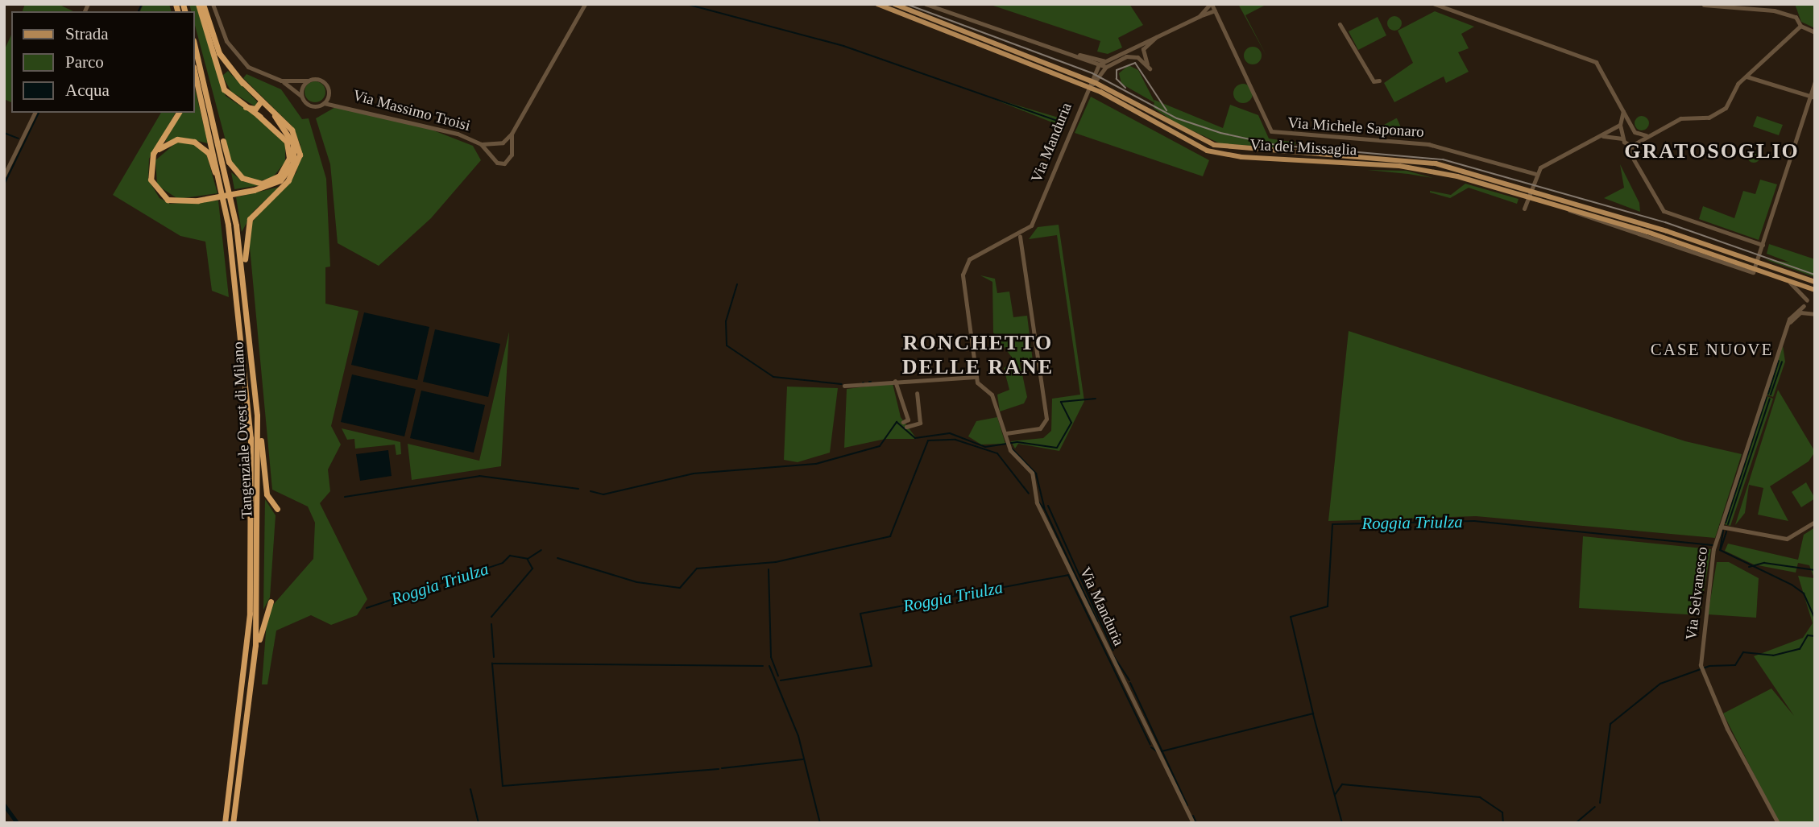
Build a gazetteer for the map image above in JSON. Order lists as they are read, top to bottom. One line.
{"streets":{"highway":["Tangenziale Ovest di Milano"],"main road":["Via dei Missaglia"],"street":["Via Massimo Troisi","Via Michele Saponaro","Via Manduria","Via Selvanesco"]},"crossings":[["Via Manduria","Via dei Missaglia"]],"districts":["GRATOSOGLIO","RONCHETTO DELLE RANE","CASE NUOVE"],"water":["Roggia Triulza"],"legend":["Strada","Parco","Acqua"]}
